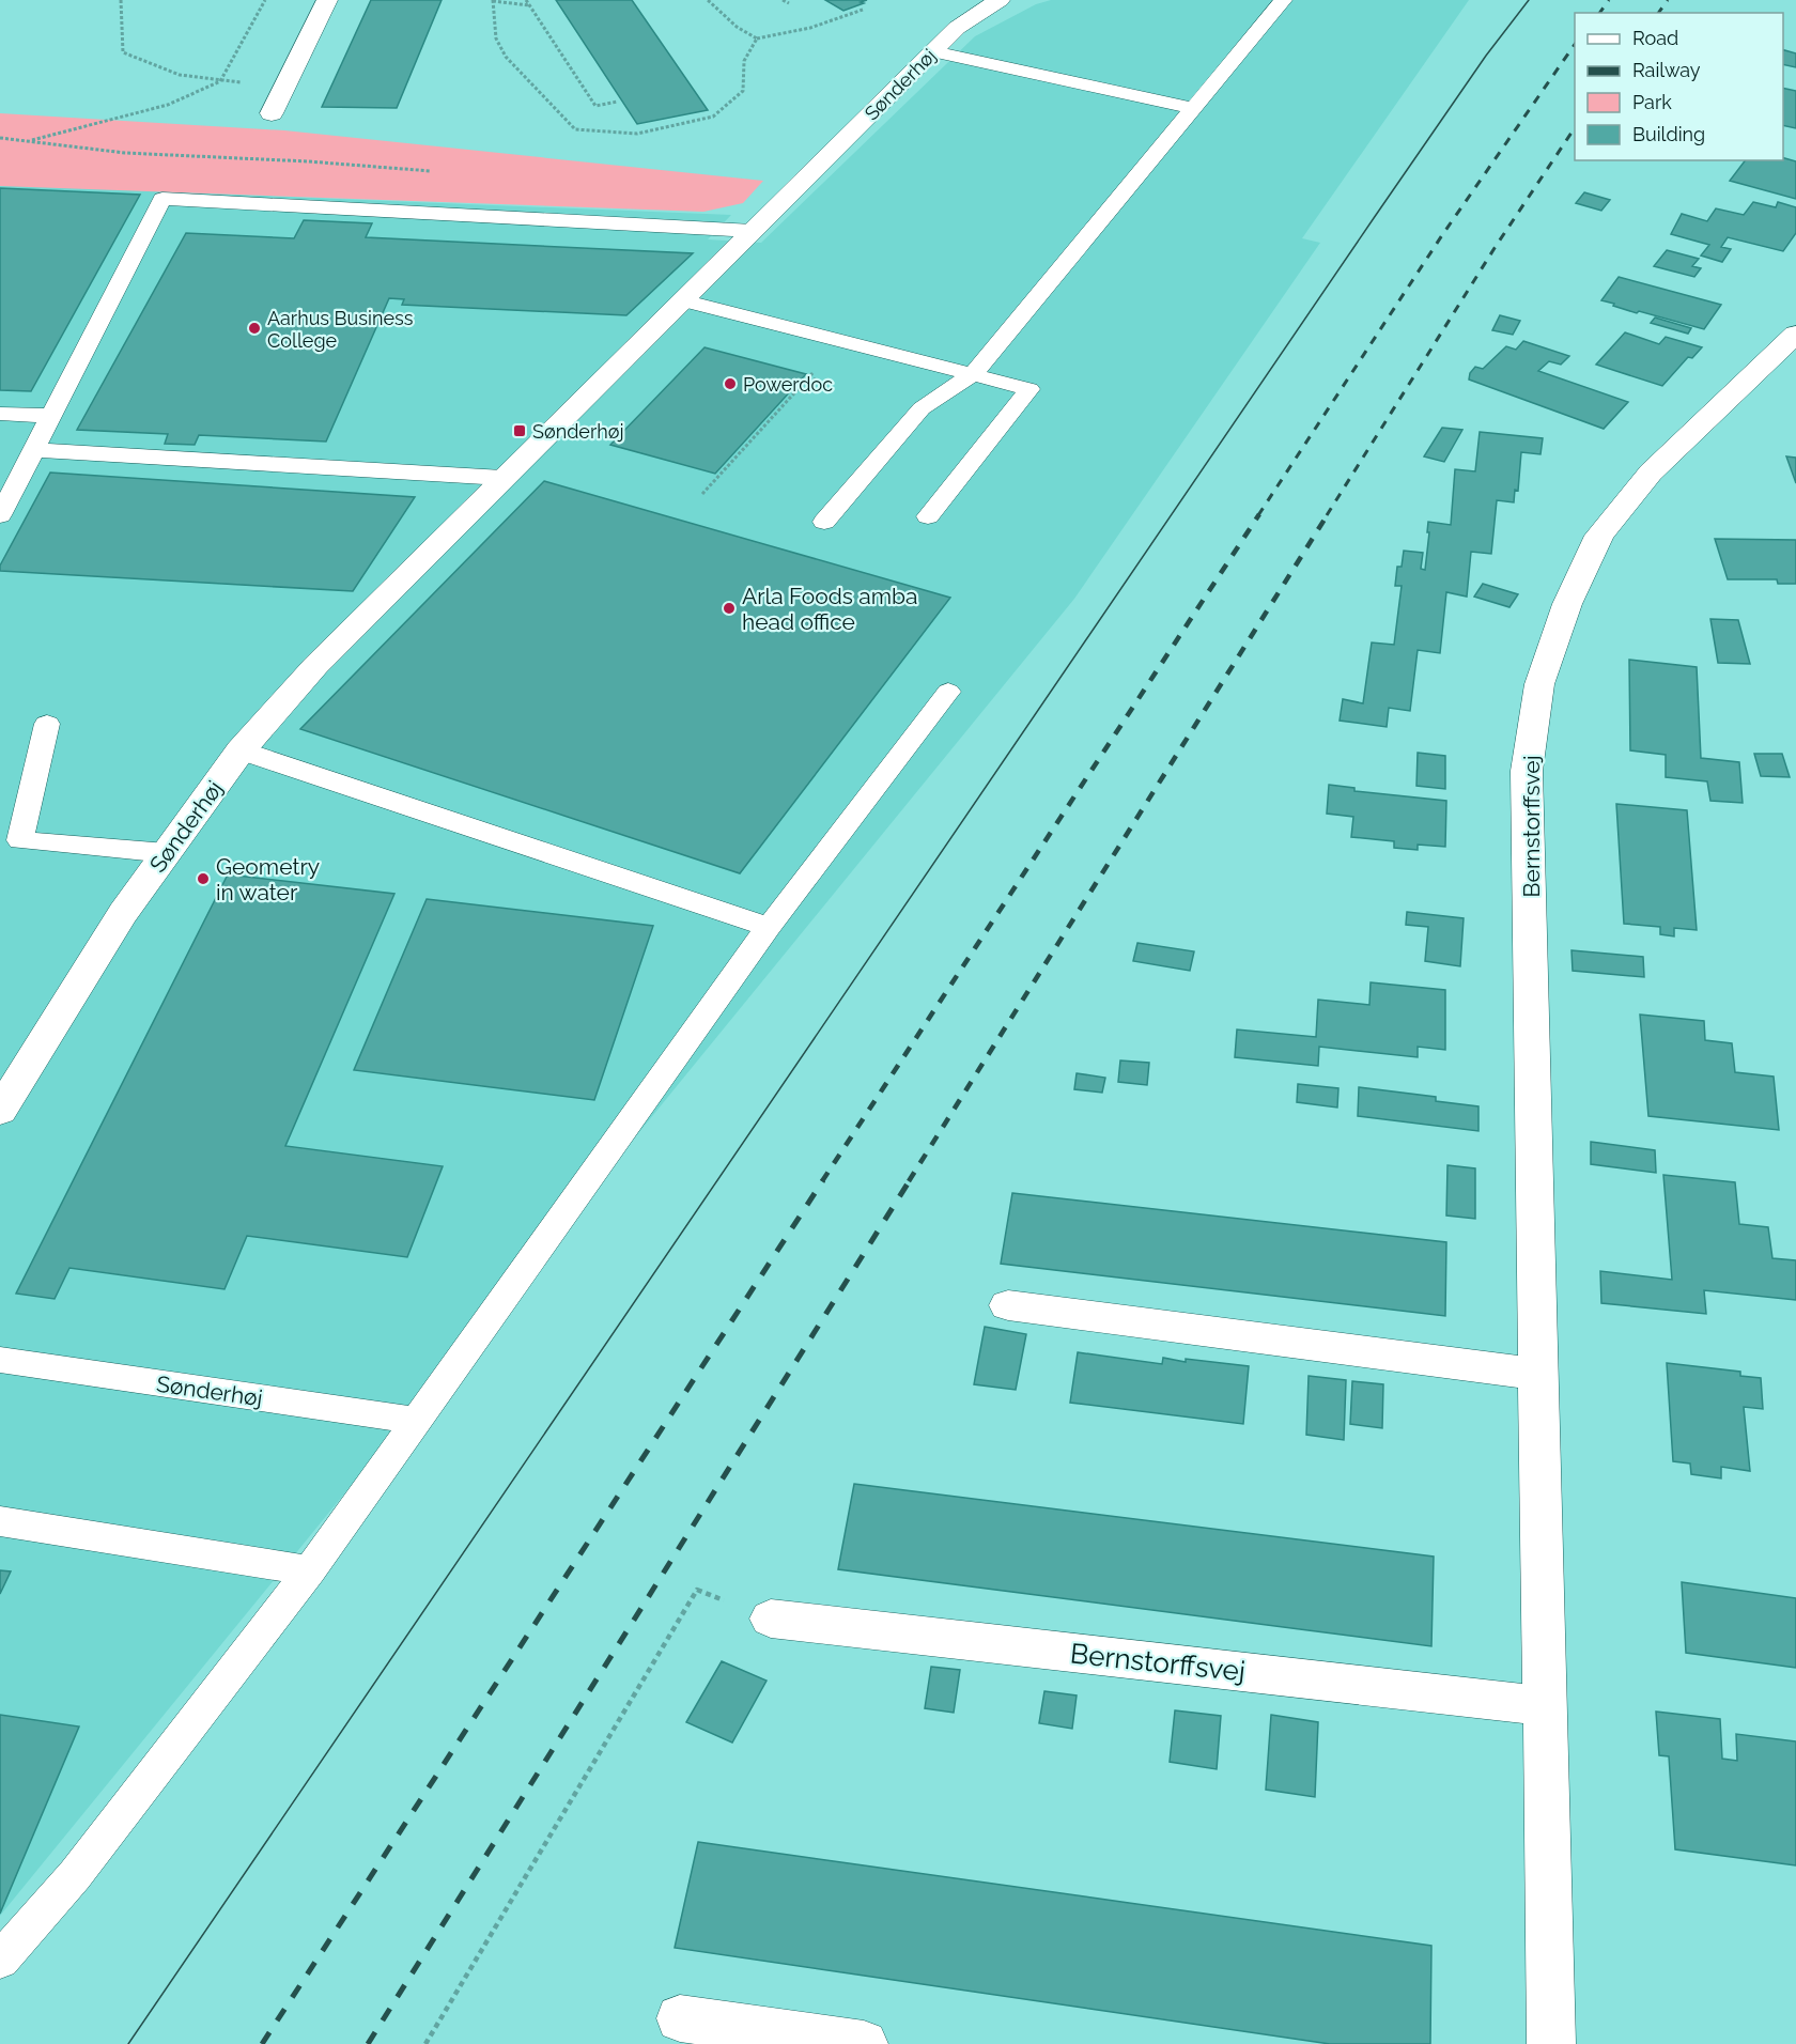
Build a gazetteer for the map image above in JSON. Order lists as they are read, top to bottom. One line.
{"streets":{"street":["Sønderhøj","Bernstorffsvej"]},"places":{"other":["Aarhus Business College","Powerdoc","Arla Foods amba head office","Geometry in water"],"transit":["Sønderhøj"]},"legend":["Road","Railway","Park","Building"]}
